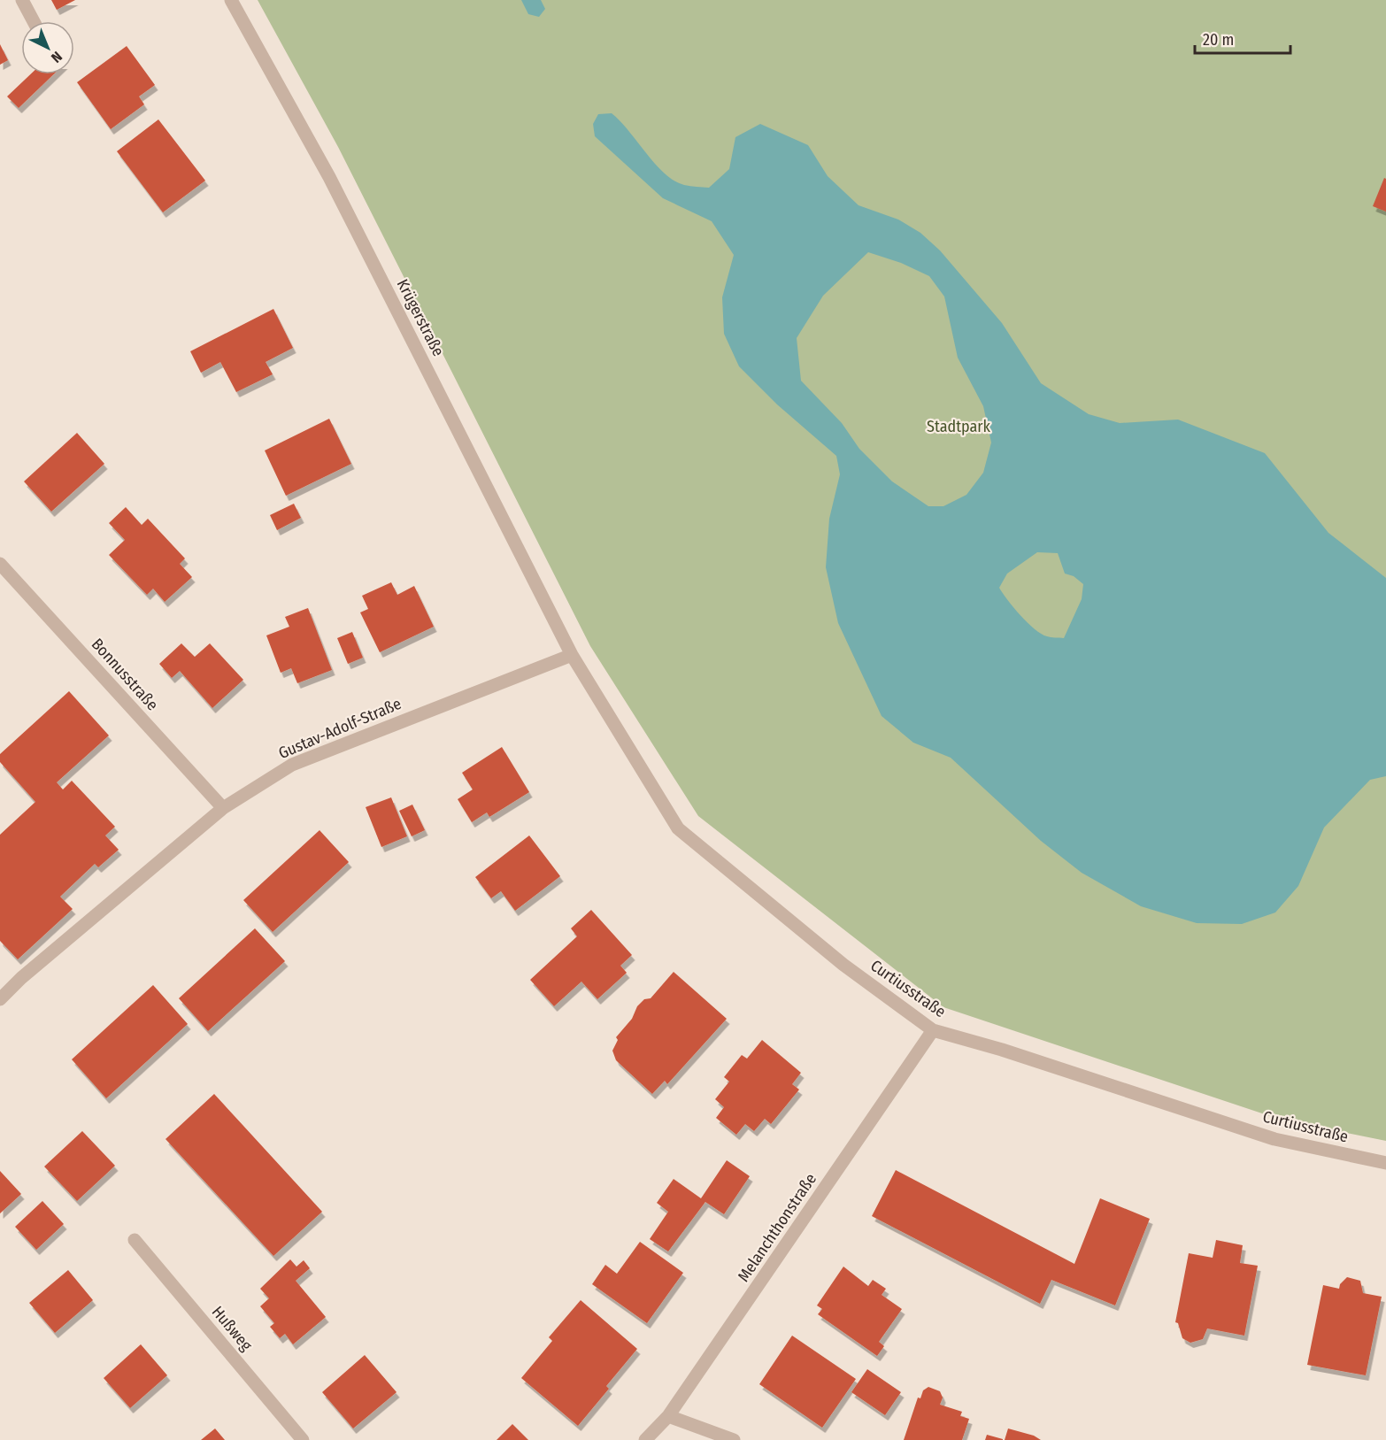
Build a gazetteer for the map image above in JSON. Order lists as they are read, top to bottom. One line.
{"streets":{"street":["Krügerstraße","Bonnusstraße","Gustav-Adolf-Straße","Curtiusstraße","Melanchthonstraße","Hußweg"]},"crossings":[["Krügerstraße","Gustav-Adolf-Straße"],["Krügerstraße","Curtiusstraße"],["Bonnusstraße","Gustav-Adolf-Straße"],["Gustav-Adolf-Straße","Curtiusstraße"],["Curtiusstraße","Melanchthonstraße"]],"parks":["Stadtpark"],"scale_bar":"20 m","north":"bottom right"}
